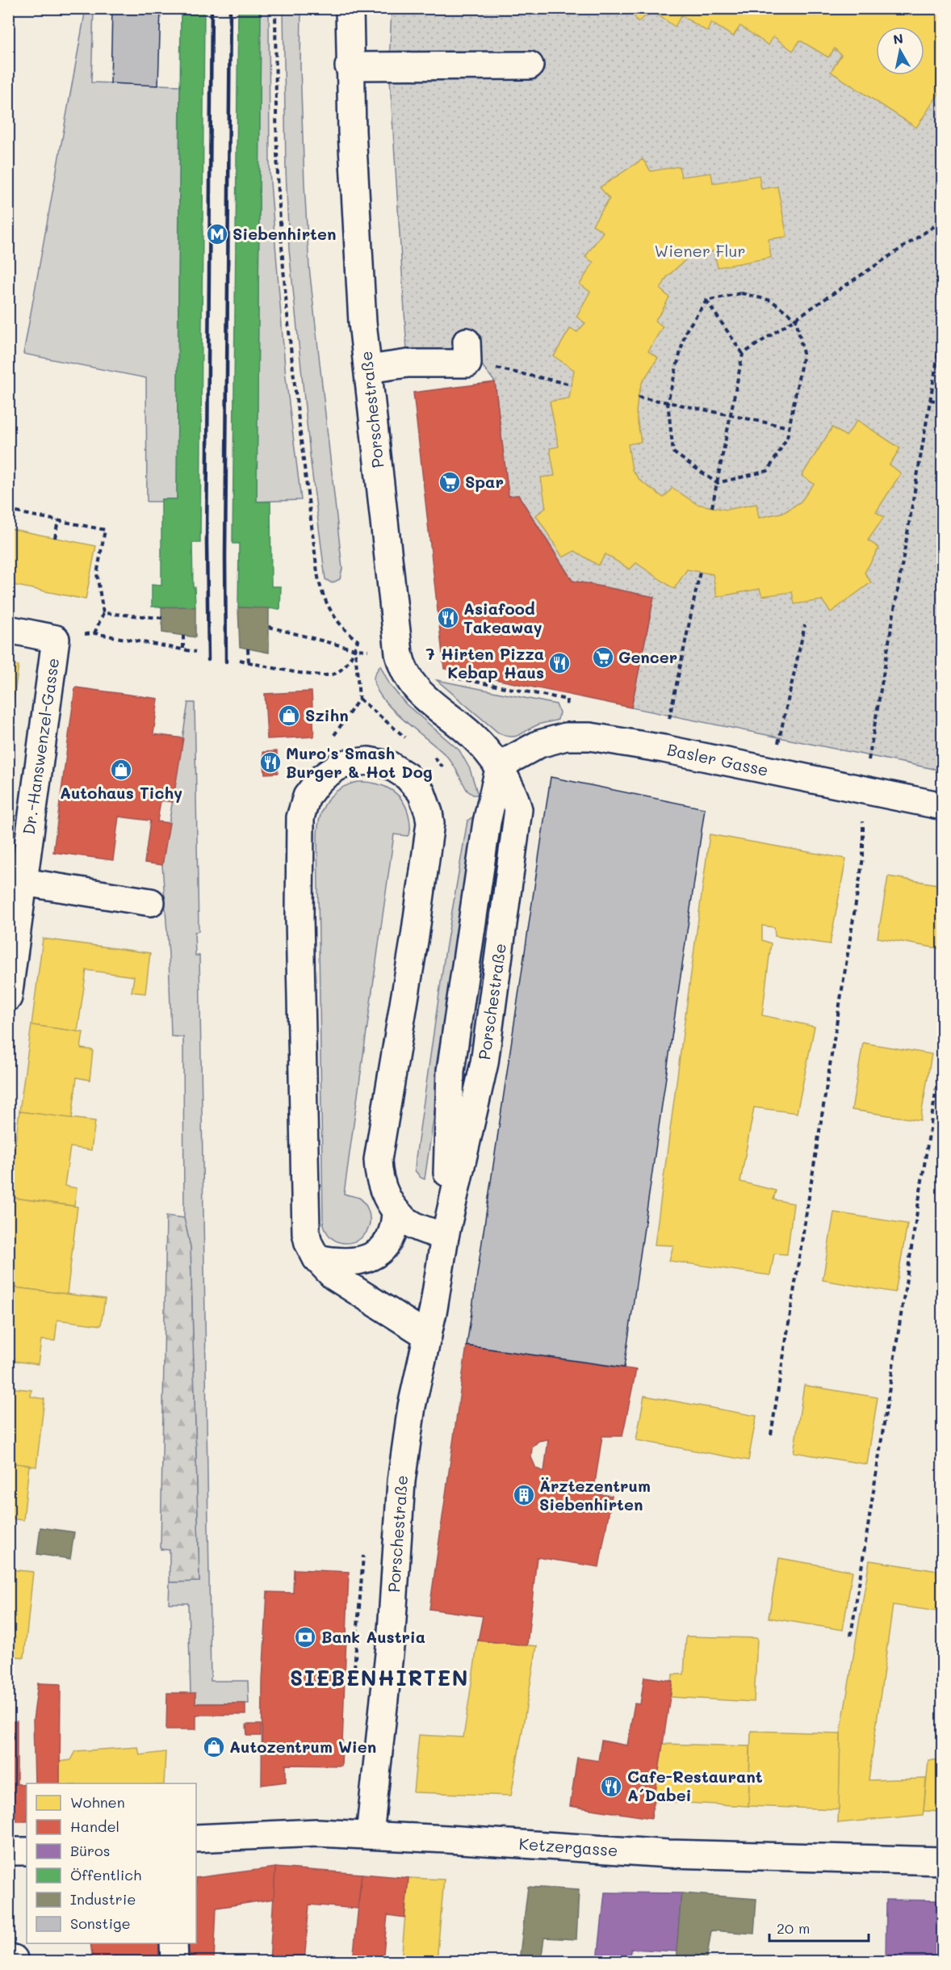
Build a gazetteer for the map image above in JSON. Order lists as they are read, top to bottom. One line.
{"streets":{"street":["Porschestraße","Dr.-Hanswenzel-Gasse","Basler Gasse","Ketzergasse"]},"crossings":[["Porschestraße","Basler Gasse"],["Porschestraße","Ketzergasse"]],"districts":["SIEBENHIRTEN"],"parks":["Wiener Flur"],"places":{"metro station":["Siebenhirten"],"supermarket":["Spar","Gencer"],"restaurant":["Asiafood Takeaway","7 Hirten Pizza Kebap Haus","Muro's Smash Burger & Hot Dog","Cafe-Restaurant A´Dabei"],"shop":["Szihn","Autohaus Tichy","Autozentrum Wien"],"building":["Ärztezentrum Siebenhirten"],"bank":["Bank Austria"]},"legend":["Wohnen","Handel","Büros","Öffentlich","Industrie","Sonstige"],"scale_bar":"20 m","north":"top"}
